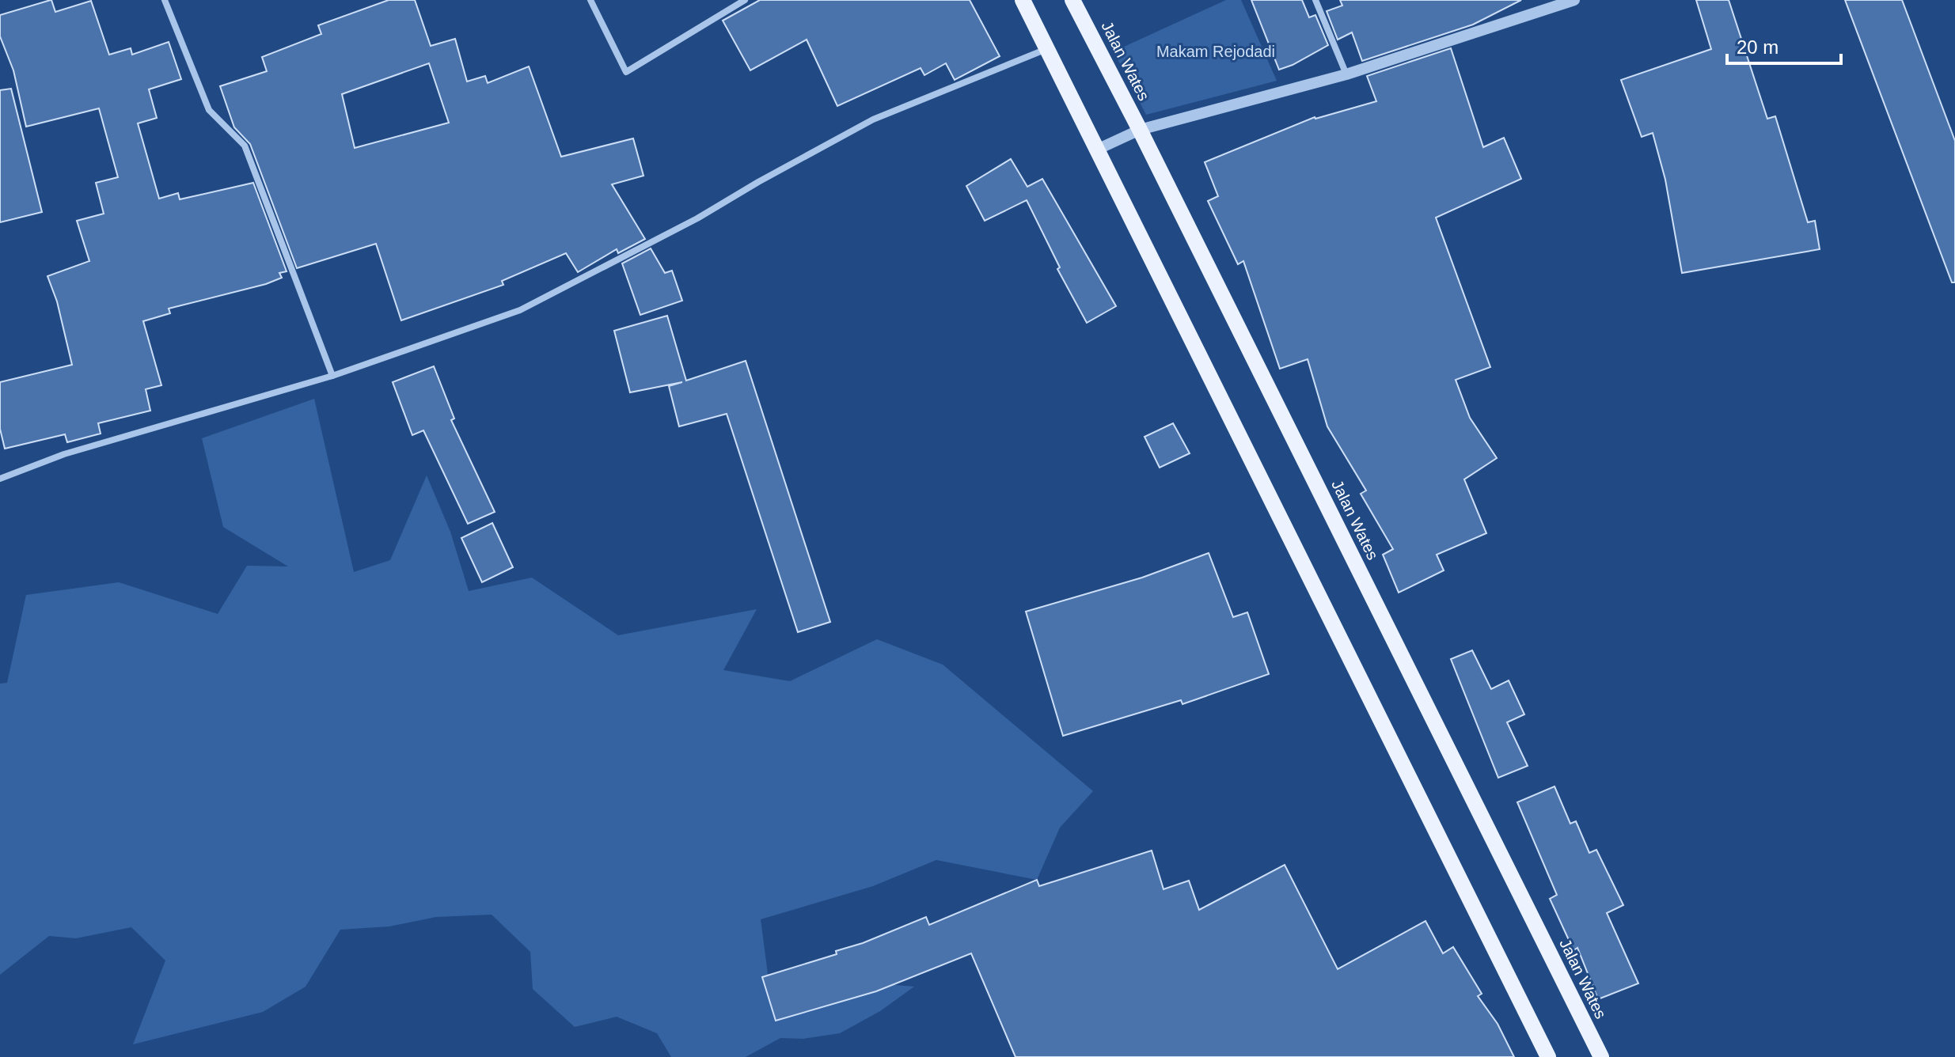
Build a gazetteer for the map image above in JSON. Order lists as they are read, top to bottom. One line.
{"streets":{"main road":["Jalan Wates"]},"parks":["Makam Rejodadi"],"scale_bar":"20 m"}
